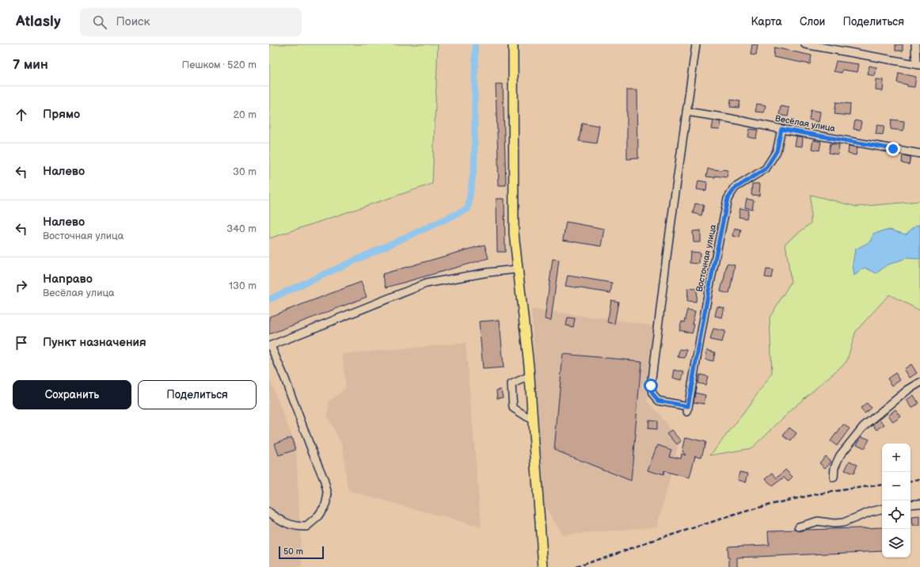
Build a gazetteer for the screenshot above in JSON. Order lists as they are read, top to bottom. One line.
{"streets":{"street":["Весёлая улица","Восточная улица"]},"crossings":[["Весёлая улица","Восточная улица"]],"scale_bar":"50 m","page":{"header":"Atlasly","search":"Поиск","nav":["Карта","Слои","Поделиться"],"heading":["7 мин","Пешком · 520 m"],"list":[["Прямо","20 m"],["Налево","30 m"],["Налево","Восточная улица","340 m"],["Направо","Весёлая улица","130 m"],"Пункт назначения"],"buttons":["Сохранить","Поделиться"],"map_buttons":["+","−"],"scale":"50 m"}}
